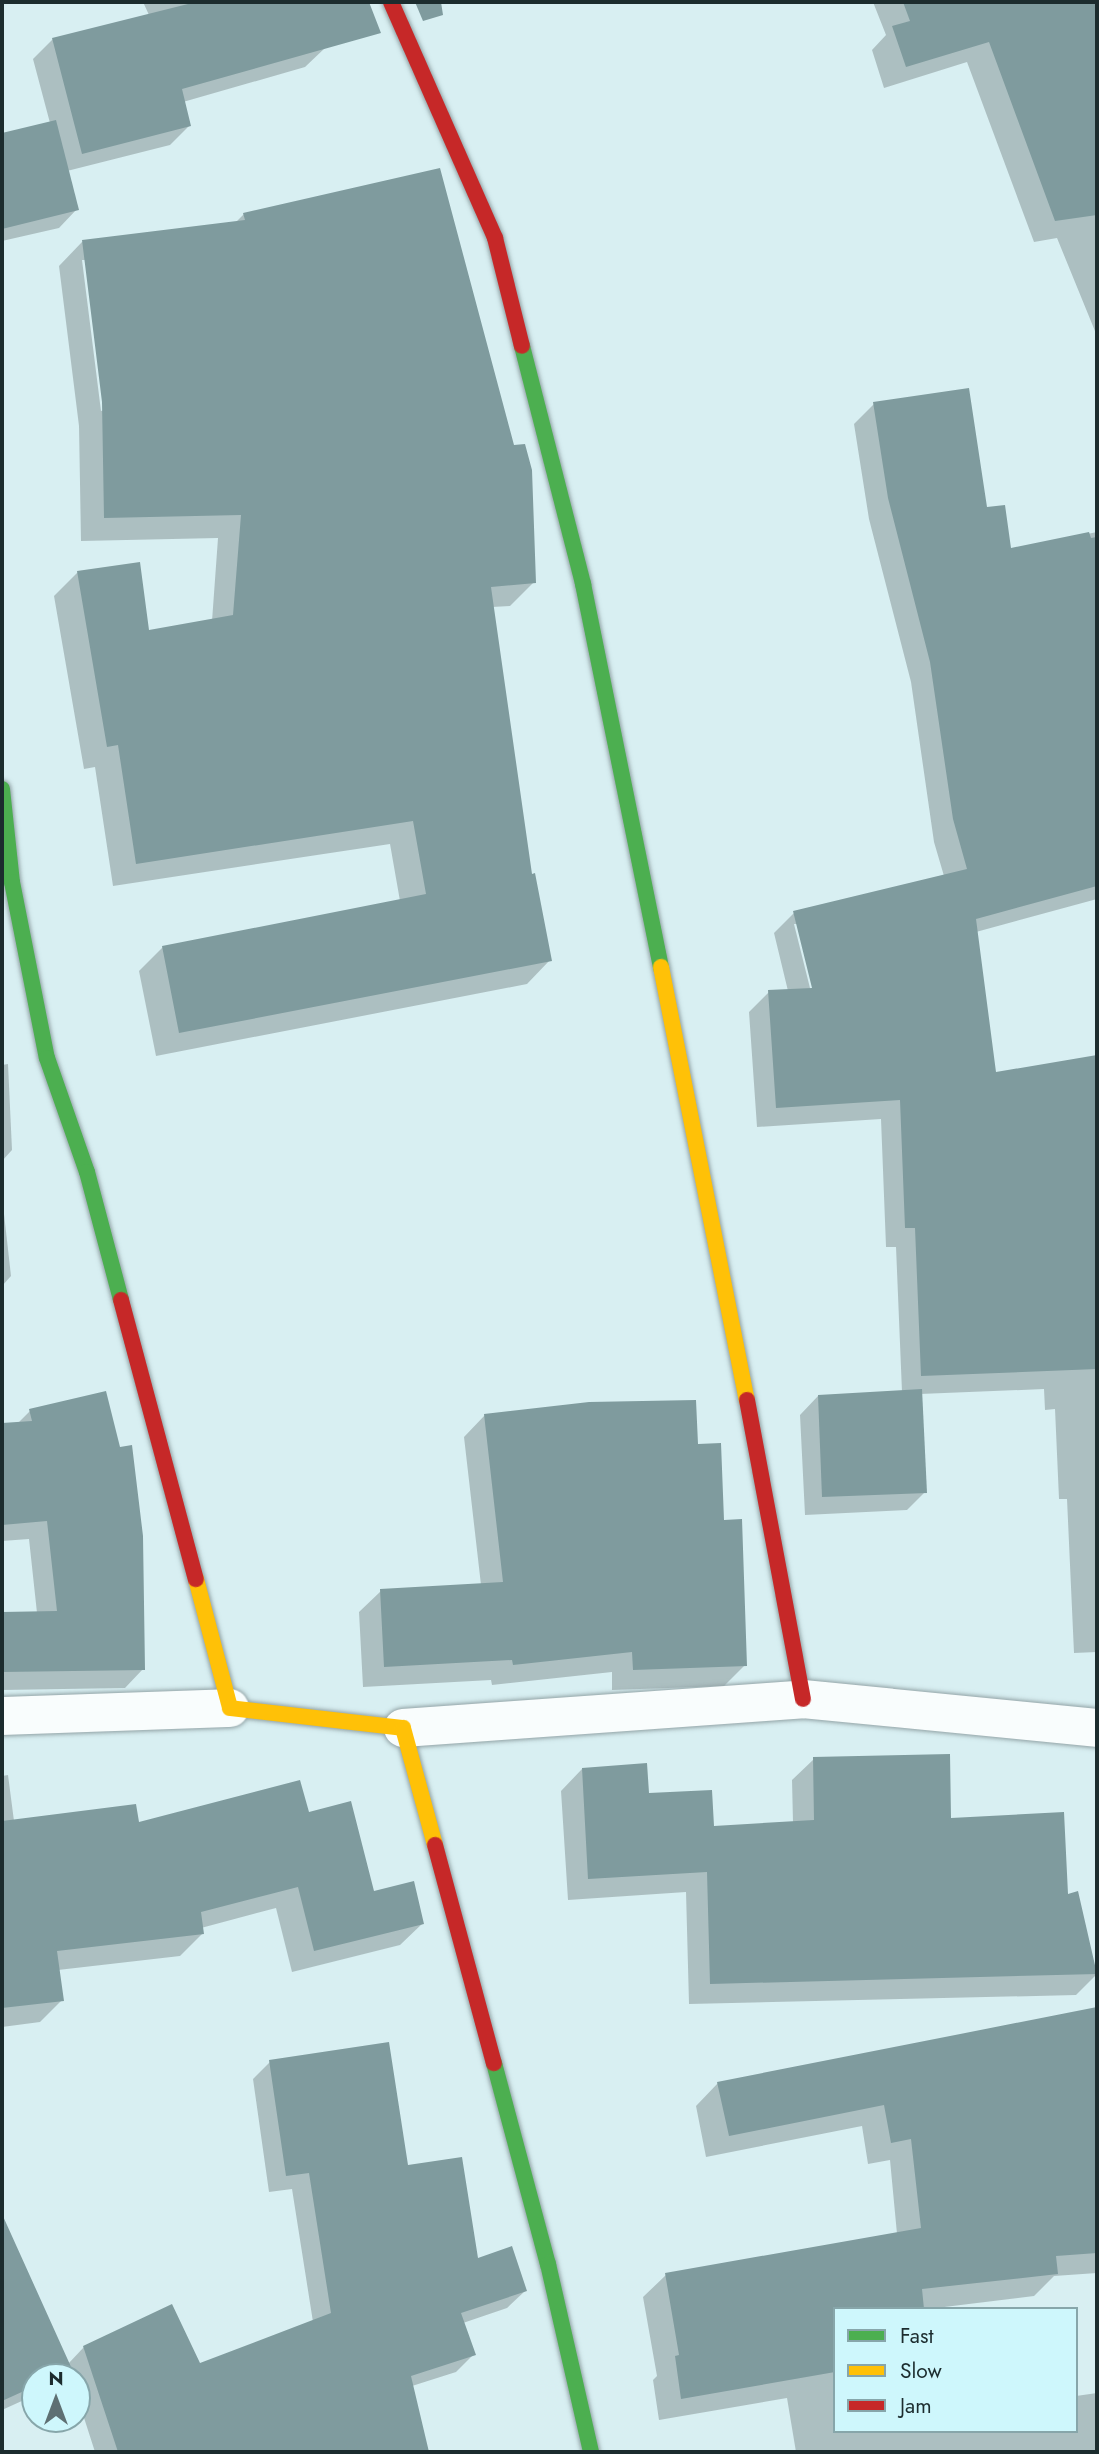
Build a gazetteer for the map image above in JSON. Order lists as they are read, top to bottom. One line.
{"legend":["Fast","Slow","Jam"],"north":"top"}
